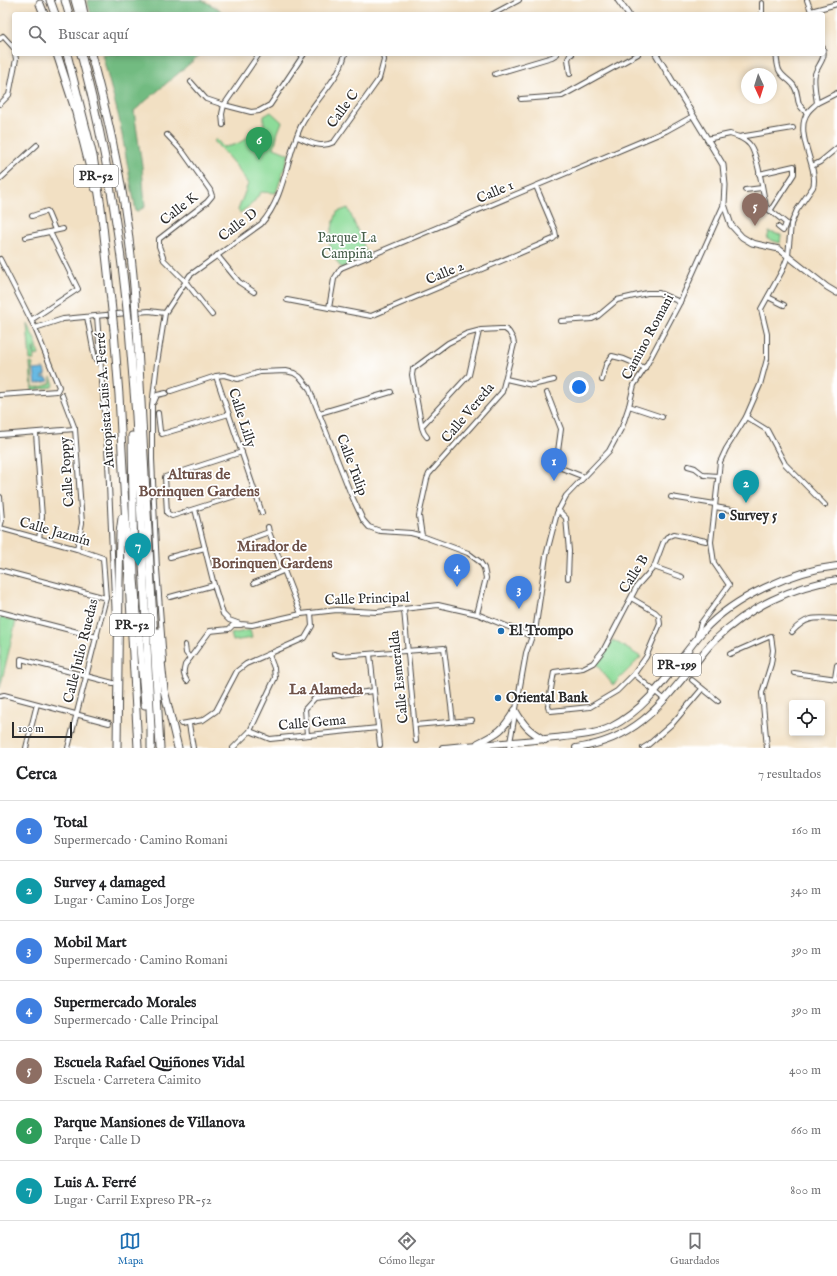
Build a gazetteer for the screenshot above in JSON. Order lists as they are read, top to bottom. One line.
{"streets":{"highway":["PR-52","Autopista Luis A. Ferré"],"main road":["PR-199"],"street":["Calle C","Calle 1","Calle K","Calle D","Calle 2","Camino Romani","Calle Vereda","Calle Lilly","Calle Tulip","Calle Poppy","Calle Jazmín","Calle B","Calle Principal","Calle Julio Ruedas","Calle Esmeralda","Calle Gema"]},"crossings":[["Calle C","Calle D"],["Calle 1","Calle 2"],["Calle K","Calle D"],["Camino Romani","Calle Principal"],["Camino Romani","PR-199"],["Calle Vereda","Calle Tulip"],["Calle Lilly","Calle Tulip"],["Calle Tulip","Calle Principal"],["Calle Poppy","Calle Jazmín"],["Calle Jazmín","Calle Julio Ruedas"],["Calle Principal","Calle Esmeralda"]],"districts":["Alturas de Borinquen Gardens","Mirador de Borinquen Gardens","La Alameda"],"parks":["Parque La Campiña"],"places":["Survey 5","El Trompo","Oriental Bank"],"scale_bar":"100 m","north":"bottom","page":{"search":"Buscar aquí","pins":["6","5","1","2","7","4","3"],"scale":"100 m","heading":["Cerca","7 resultados"],"list":[{"mark":"1","name":"Total","note":"Supermercado · Camino Romani","value":"160 m"},{"mark":"2","name":"Survey 4 damaged","note":"Lugar · Camino Los Jorge","value":"340 m"},{"mark":"3","name":"Mobil Mart","note":"Supermercado · Camino Romani","value":"390 m"},{"mark":"4","name":"Supermercado Morales","note":"Supermercado · Calle Principal","value":"390 m"},{"mark":"5","name":"Escuela Rafael Quiñones Vidal","note":"Escuela · Carretera Caimito","value":"400 m"},{"mark":"6","name":"Parque Mansiones de Villanova","note":"Parque · Calle D","value":"660 m"},{"mark":"7","name":"Luis A. Ferré","note":"Lugar · Carril Expreso PR-52","value":"800 m"}],"nav":["Mapa","Cómo llegar","Guardados"]}}
